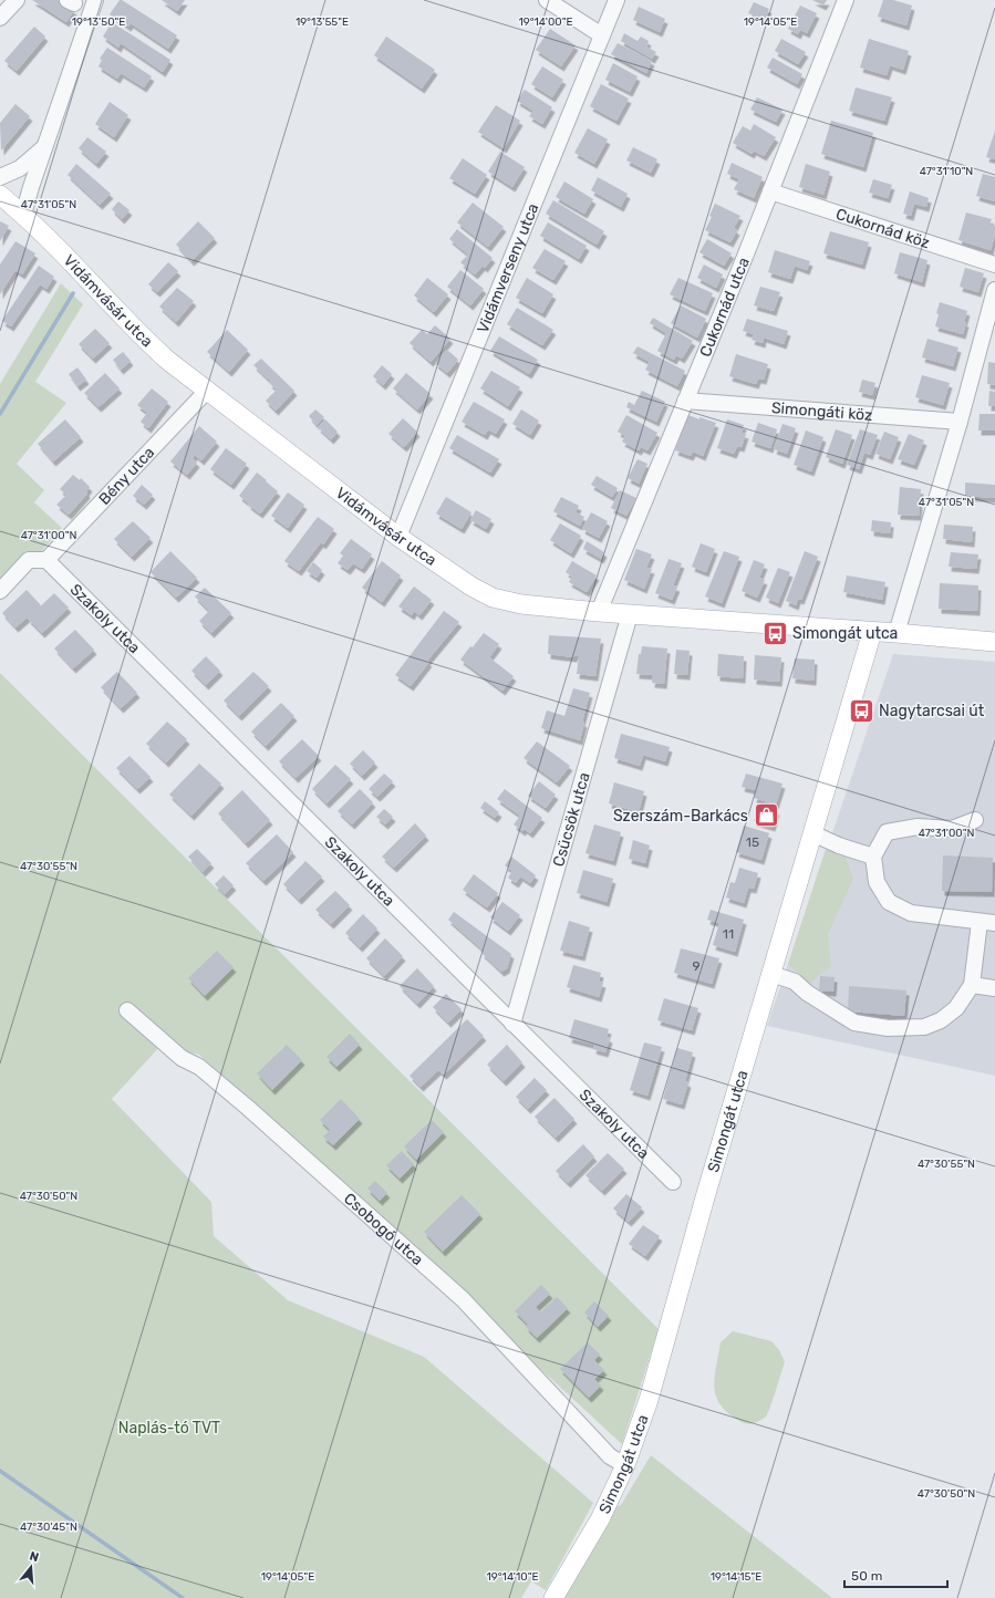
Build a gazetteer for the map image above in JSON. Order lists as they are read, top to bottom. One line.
{"streets":{"main road":["Vidámvásár utca","Simongát utca"],"street":["Cukornád köz","Vidámverseny utca","Cukornád utca","Simongáti köz","Bény utca","Szakoly utca","Csücsök utca","Csobogó utca"]},"crossings":[["Cukornád köz","Cukornád utca"],["Vidámverseny utca","Vidámvásár utca"],["Vidámvásár utca","Cukornád utca"],["Vidámvásár utca","Bény utca"],["Vidámvásár utca","Csücsök utca"],["Vidámvásár utca","Simongát utca"],["Cukornád utca","Simongáti köz"],["Bény utca","Szakoly utca"],["Szakoly utca","Csücsök utca"],["Simongát utca","Csobogó utca"]],"parks":["Naplás-tó TVT"],"places":{"bus stop":["Simongát utca","Nagytarcsai út"],"shop":["Szerszám-Barkács"]},"house_numbers":["15","11","9"],"scale_bar":"50 m","north":"top","coordinates":["19°13'50\"E","19°13'55\"E","19°14'00\"E","19°14'05\"E","47°31'10\"N","47°31'05\"N","47°31'00\"N","47°30'55\"N","47°30'50\"N","47°30'45\"N","19°14'10\"E","19°14'15\"E"]}
